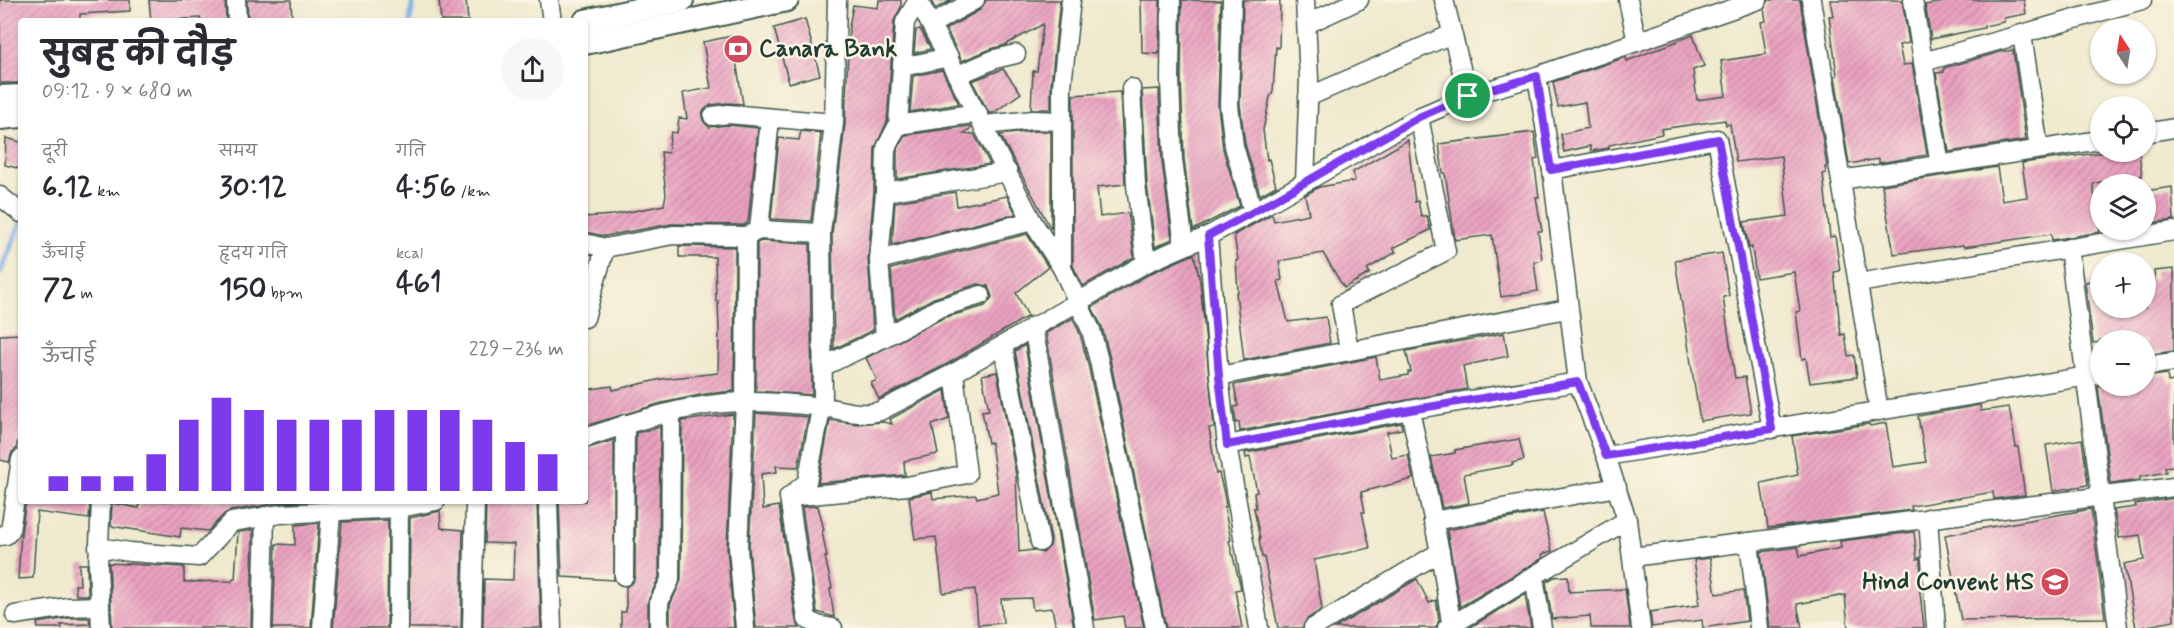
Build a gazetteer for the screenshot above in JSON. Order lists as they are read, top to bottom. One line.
{"places":{"bank":["Canara Bank"],"school or university":["Hind Convent HS"]},"north":"top","page":{"map_buttons":["+","−"],"heading":["सुबह की दौड़","09:12 · 9 × 680 m"],"stats":[["दूरी","6.12 km"],["समय","30:12"],["गति","4:56 /km"],["ऊँचाई","72 m"],["हृदय गति","150 bpm"],["kcal","461"]],"chart":["ऊँचाई","229–236 m"]}}
